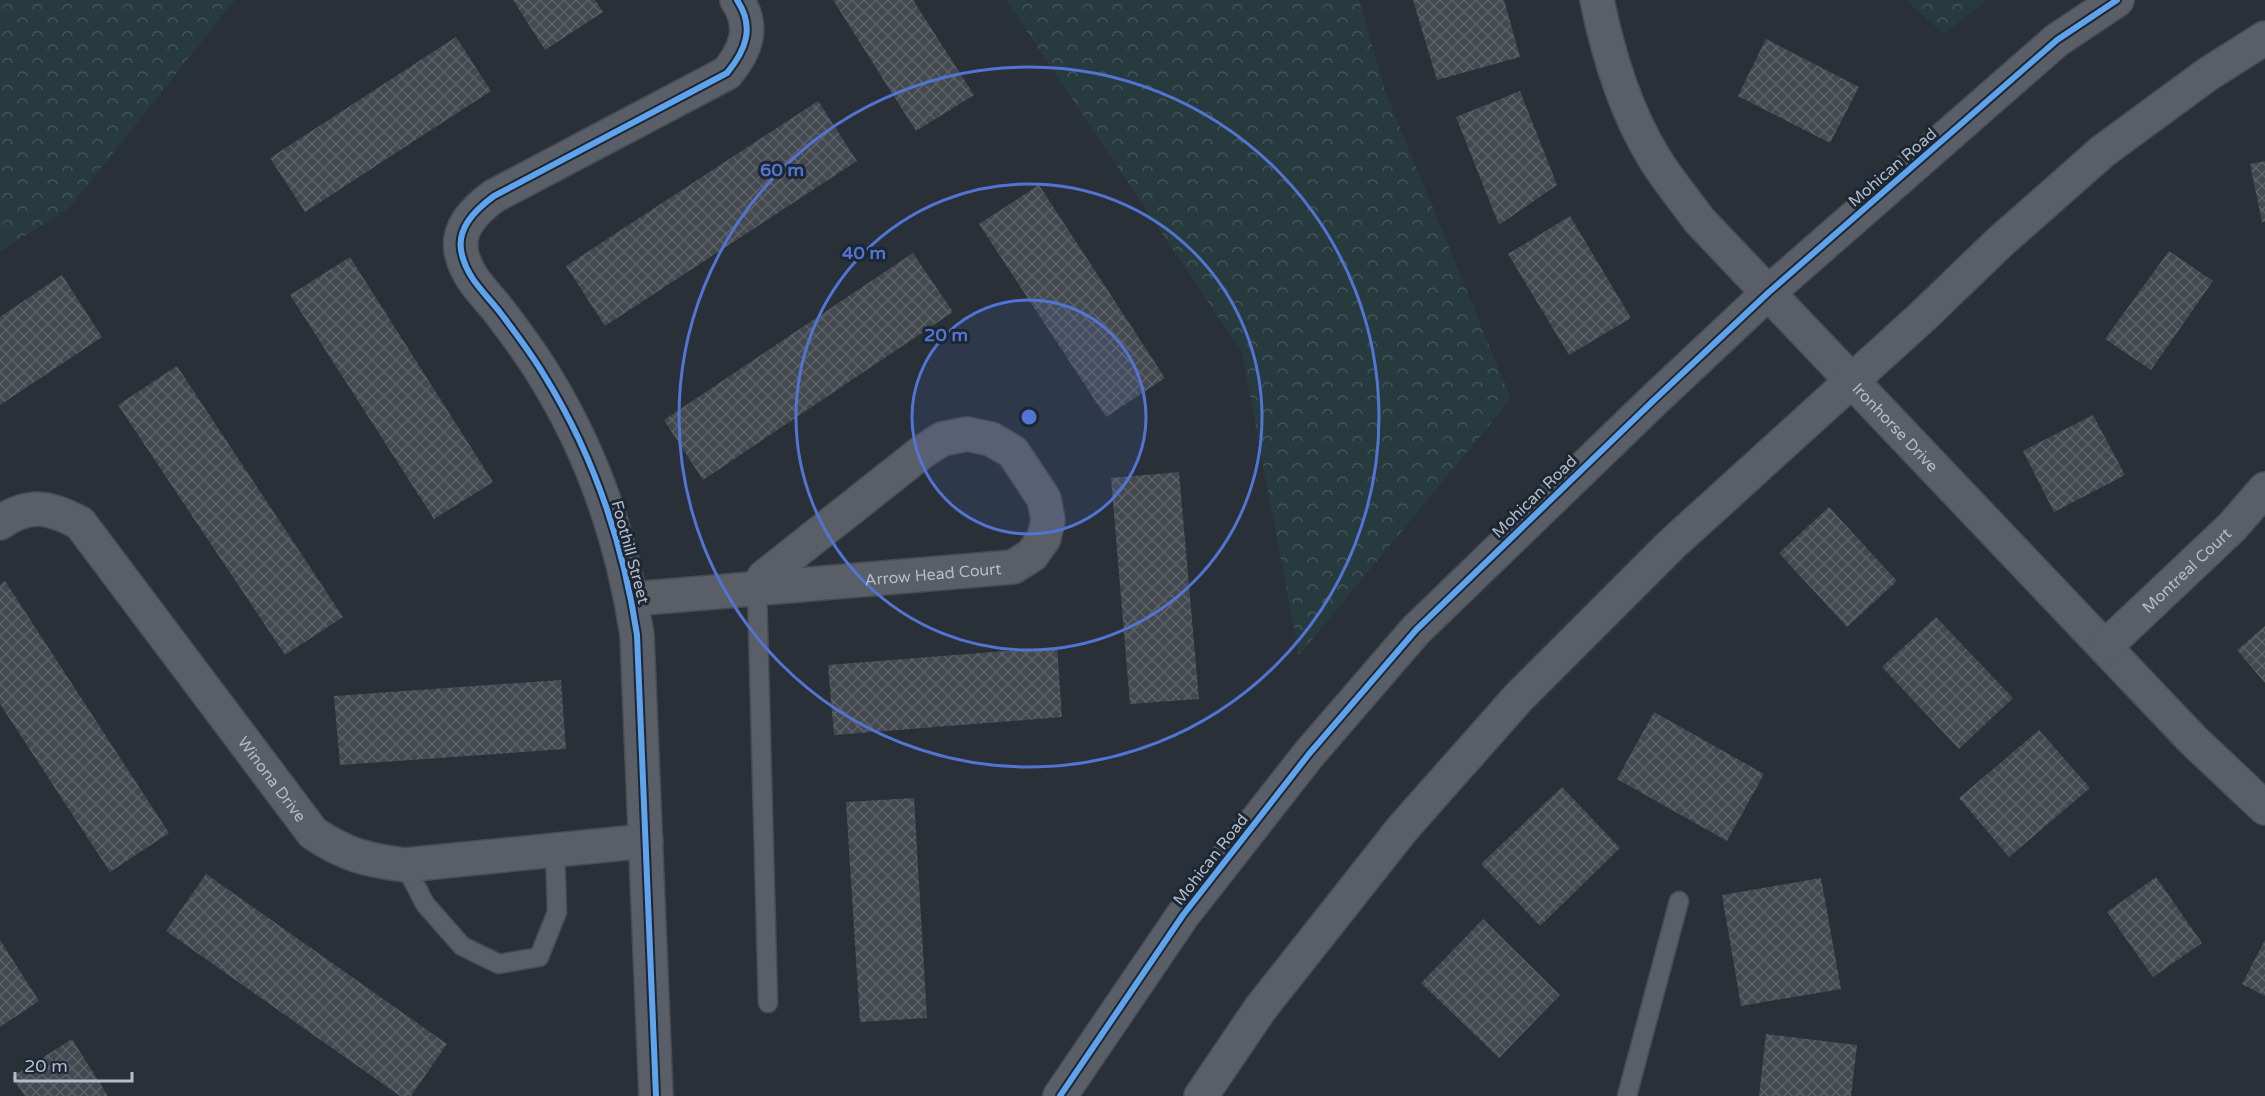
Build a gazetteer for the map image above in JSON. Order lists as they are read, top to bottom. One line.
{"streets":{"street":["Mohican Road","Ironhorse Drive","Foothill Street","Montreal Court","Arrow Head Court","Winona Drive"]},"crossings":[["Mohican Road","Ironhorse Drive"],["Ironhorse Drive","Montreal Court"],["Foothill Street","Arrow Head Court"],["Foothill Street","Winona Drive"]],"scale_bar":"20 m","rings":["60 m","40 m","20 m"]}
